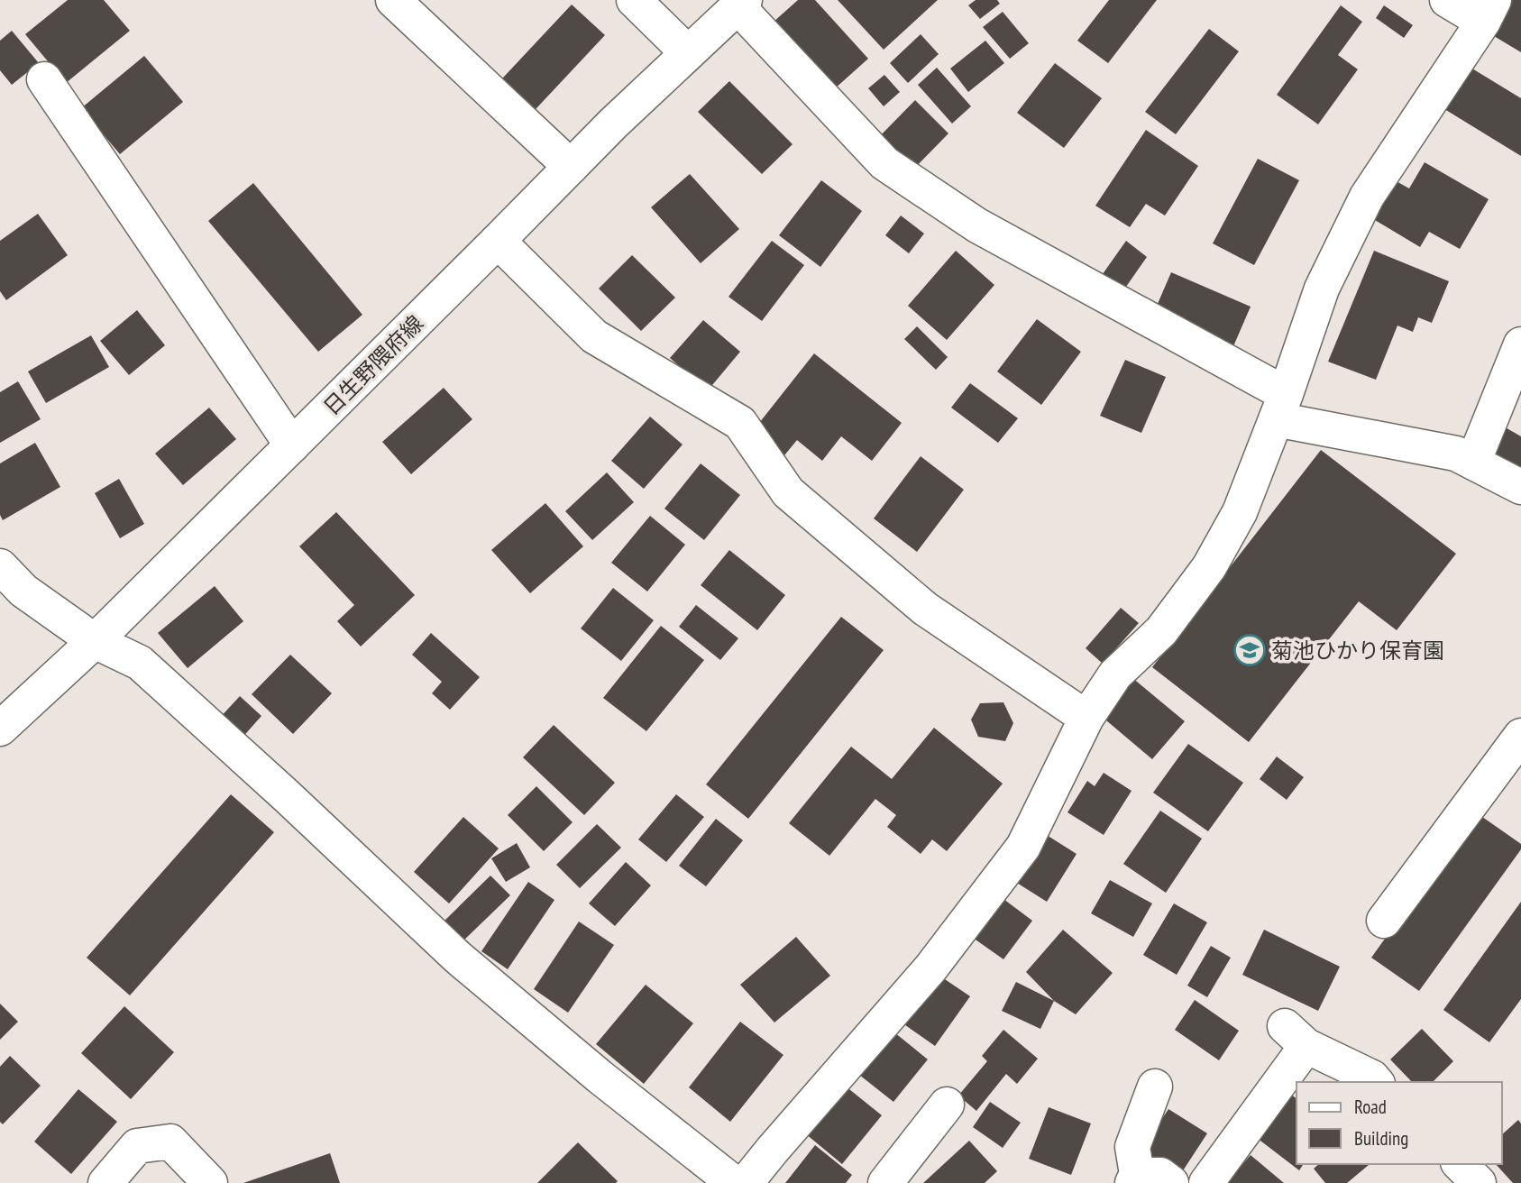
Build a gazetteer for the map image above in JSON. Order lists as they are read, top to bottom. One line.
{"streets":{"street":["日生野隈府線"]},"places":{"school or university":["菊池ひかり保育園"]},"legend":["Road","Building"]}
